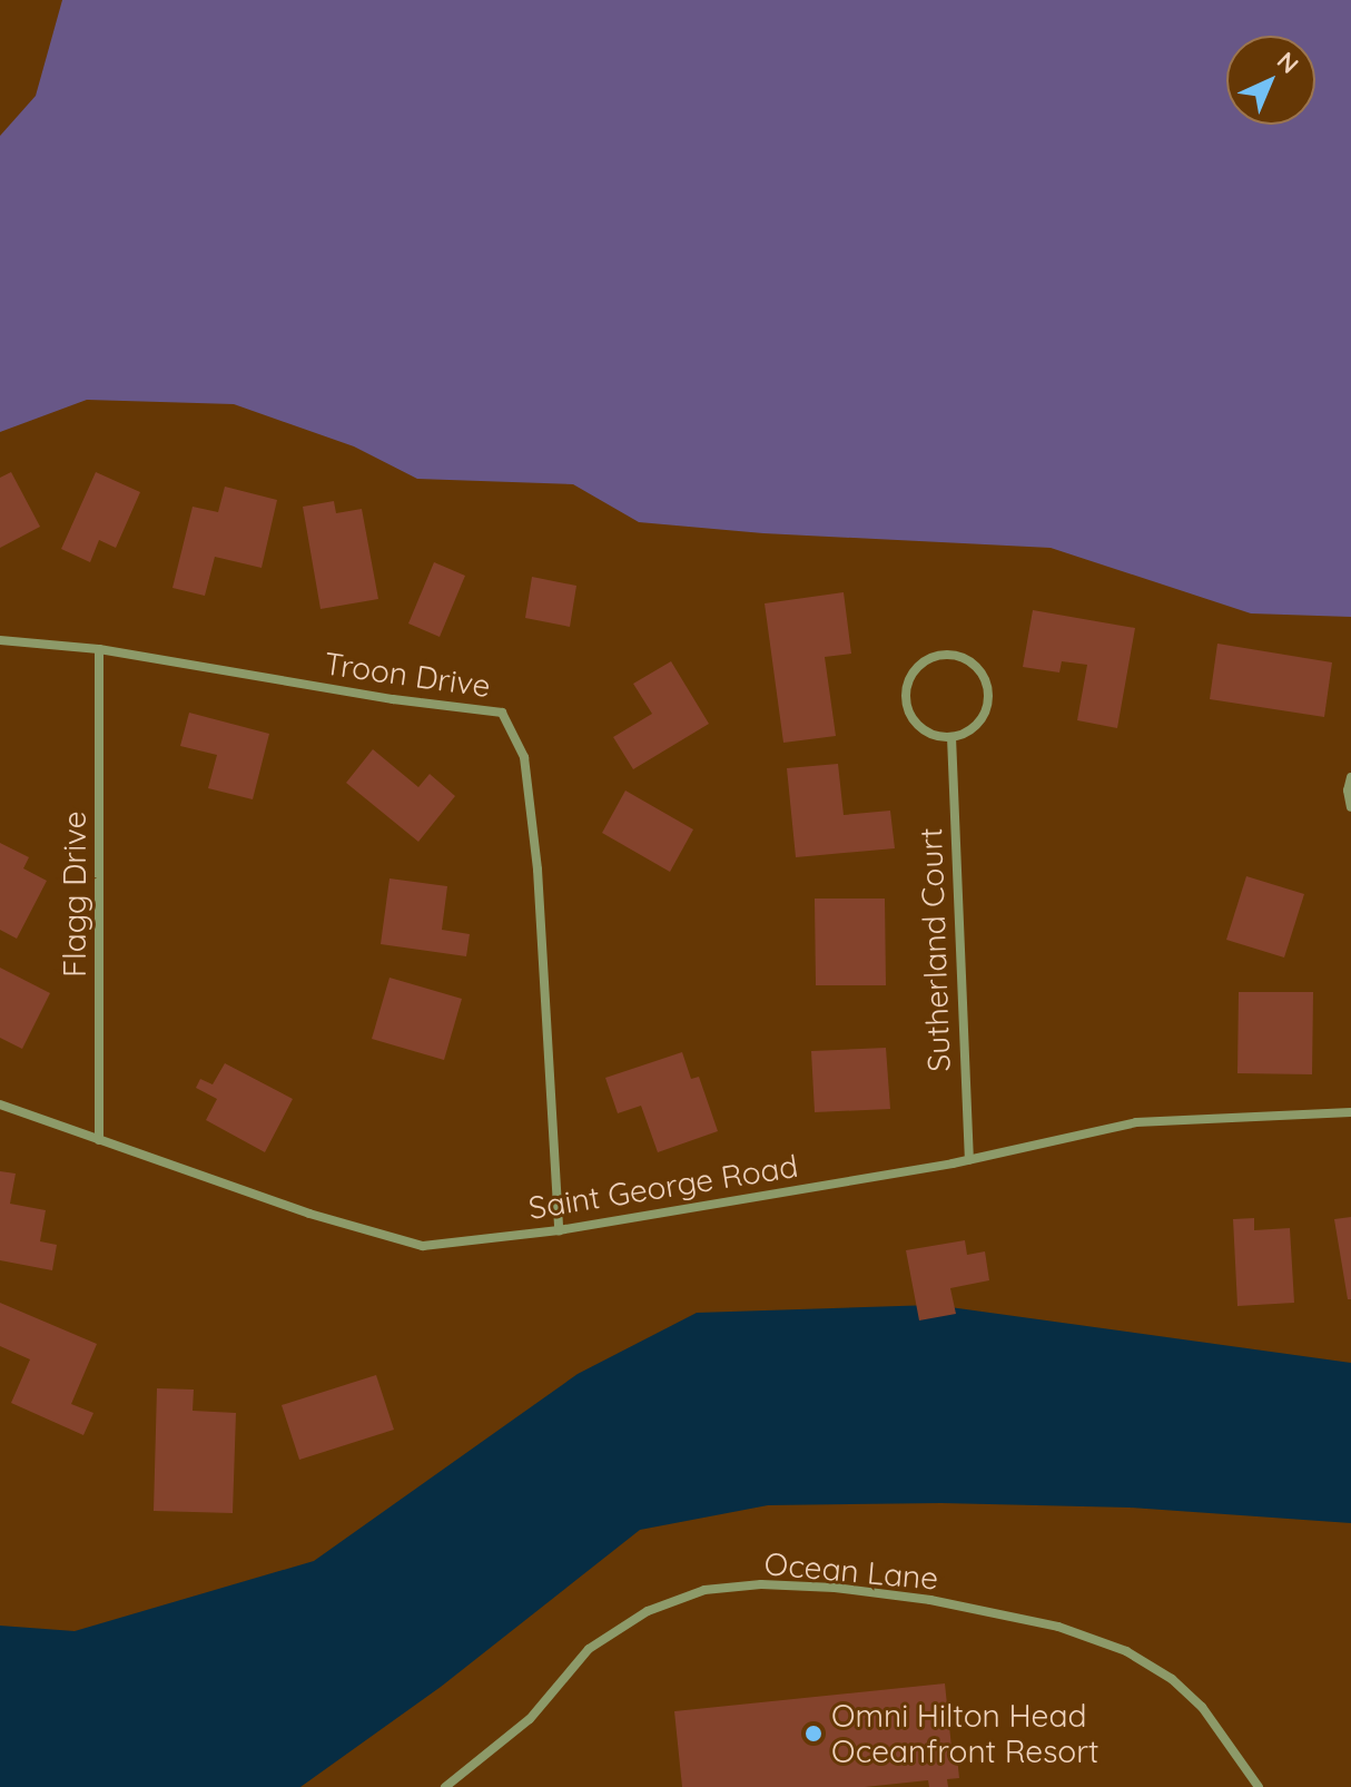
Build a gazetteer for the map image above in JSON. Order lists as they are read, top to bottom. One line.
{"streets":{"street":["Troon Drive","Flagg Drive","Sutherland Court","Saint George Road","Ocean Lane"]},"crossings":[["Troon Drive","Flagg Drive"],["Troon Drive","Saint George Road"],["Flagg Drive","Saint George Road"],["Sutherland Court","Saint George Road"]],"places":["Omni Hilton Head Oceanfront Resort"],"north":"top right"}
